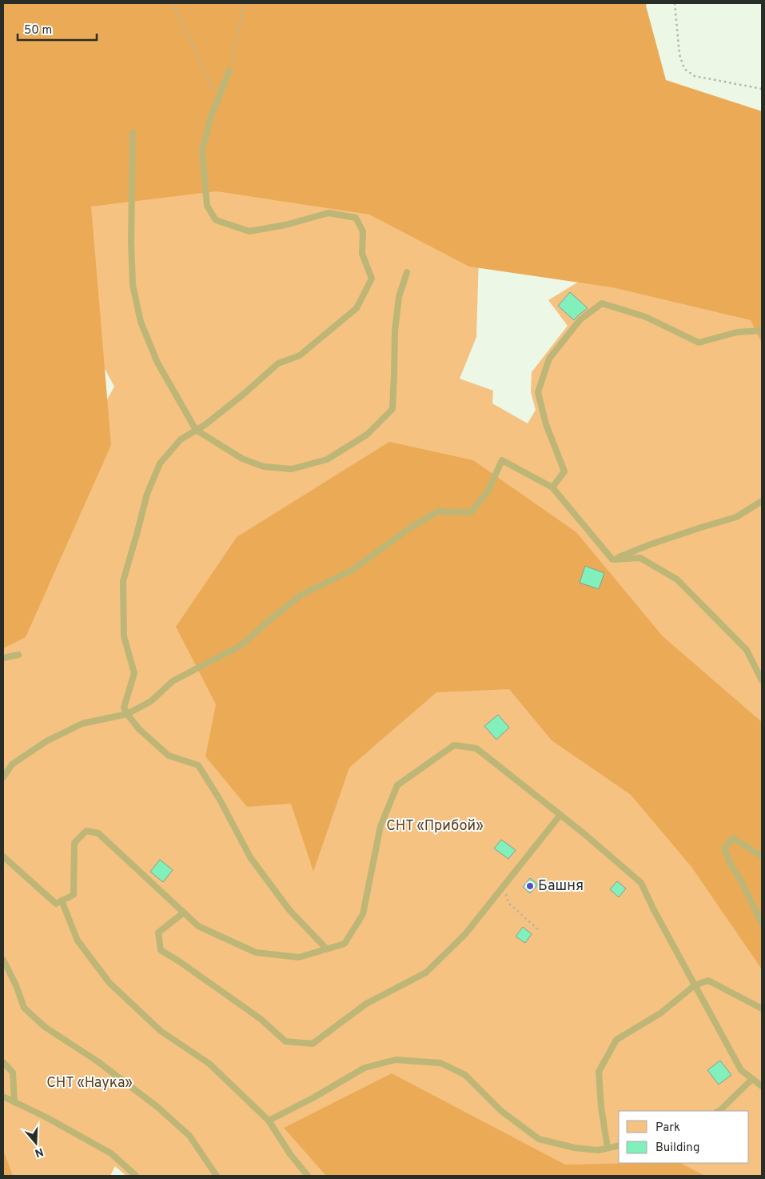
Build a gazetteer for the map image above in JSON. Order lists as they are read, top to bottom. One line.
{"parks":["СНТ «Прибой»","СНТ «Наука»"],"places":["Башня"],"legend":["Park","Building"],"scale_bar":"50 m","north":"bottom"}
